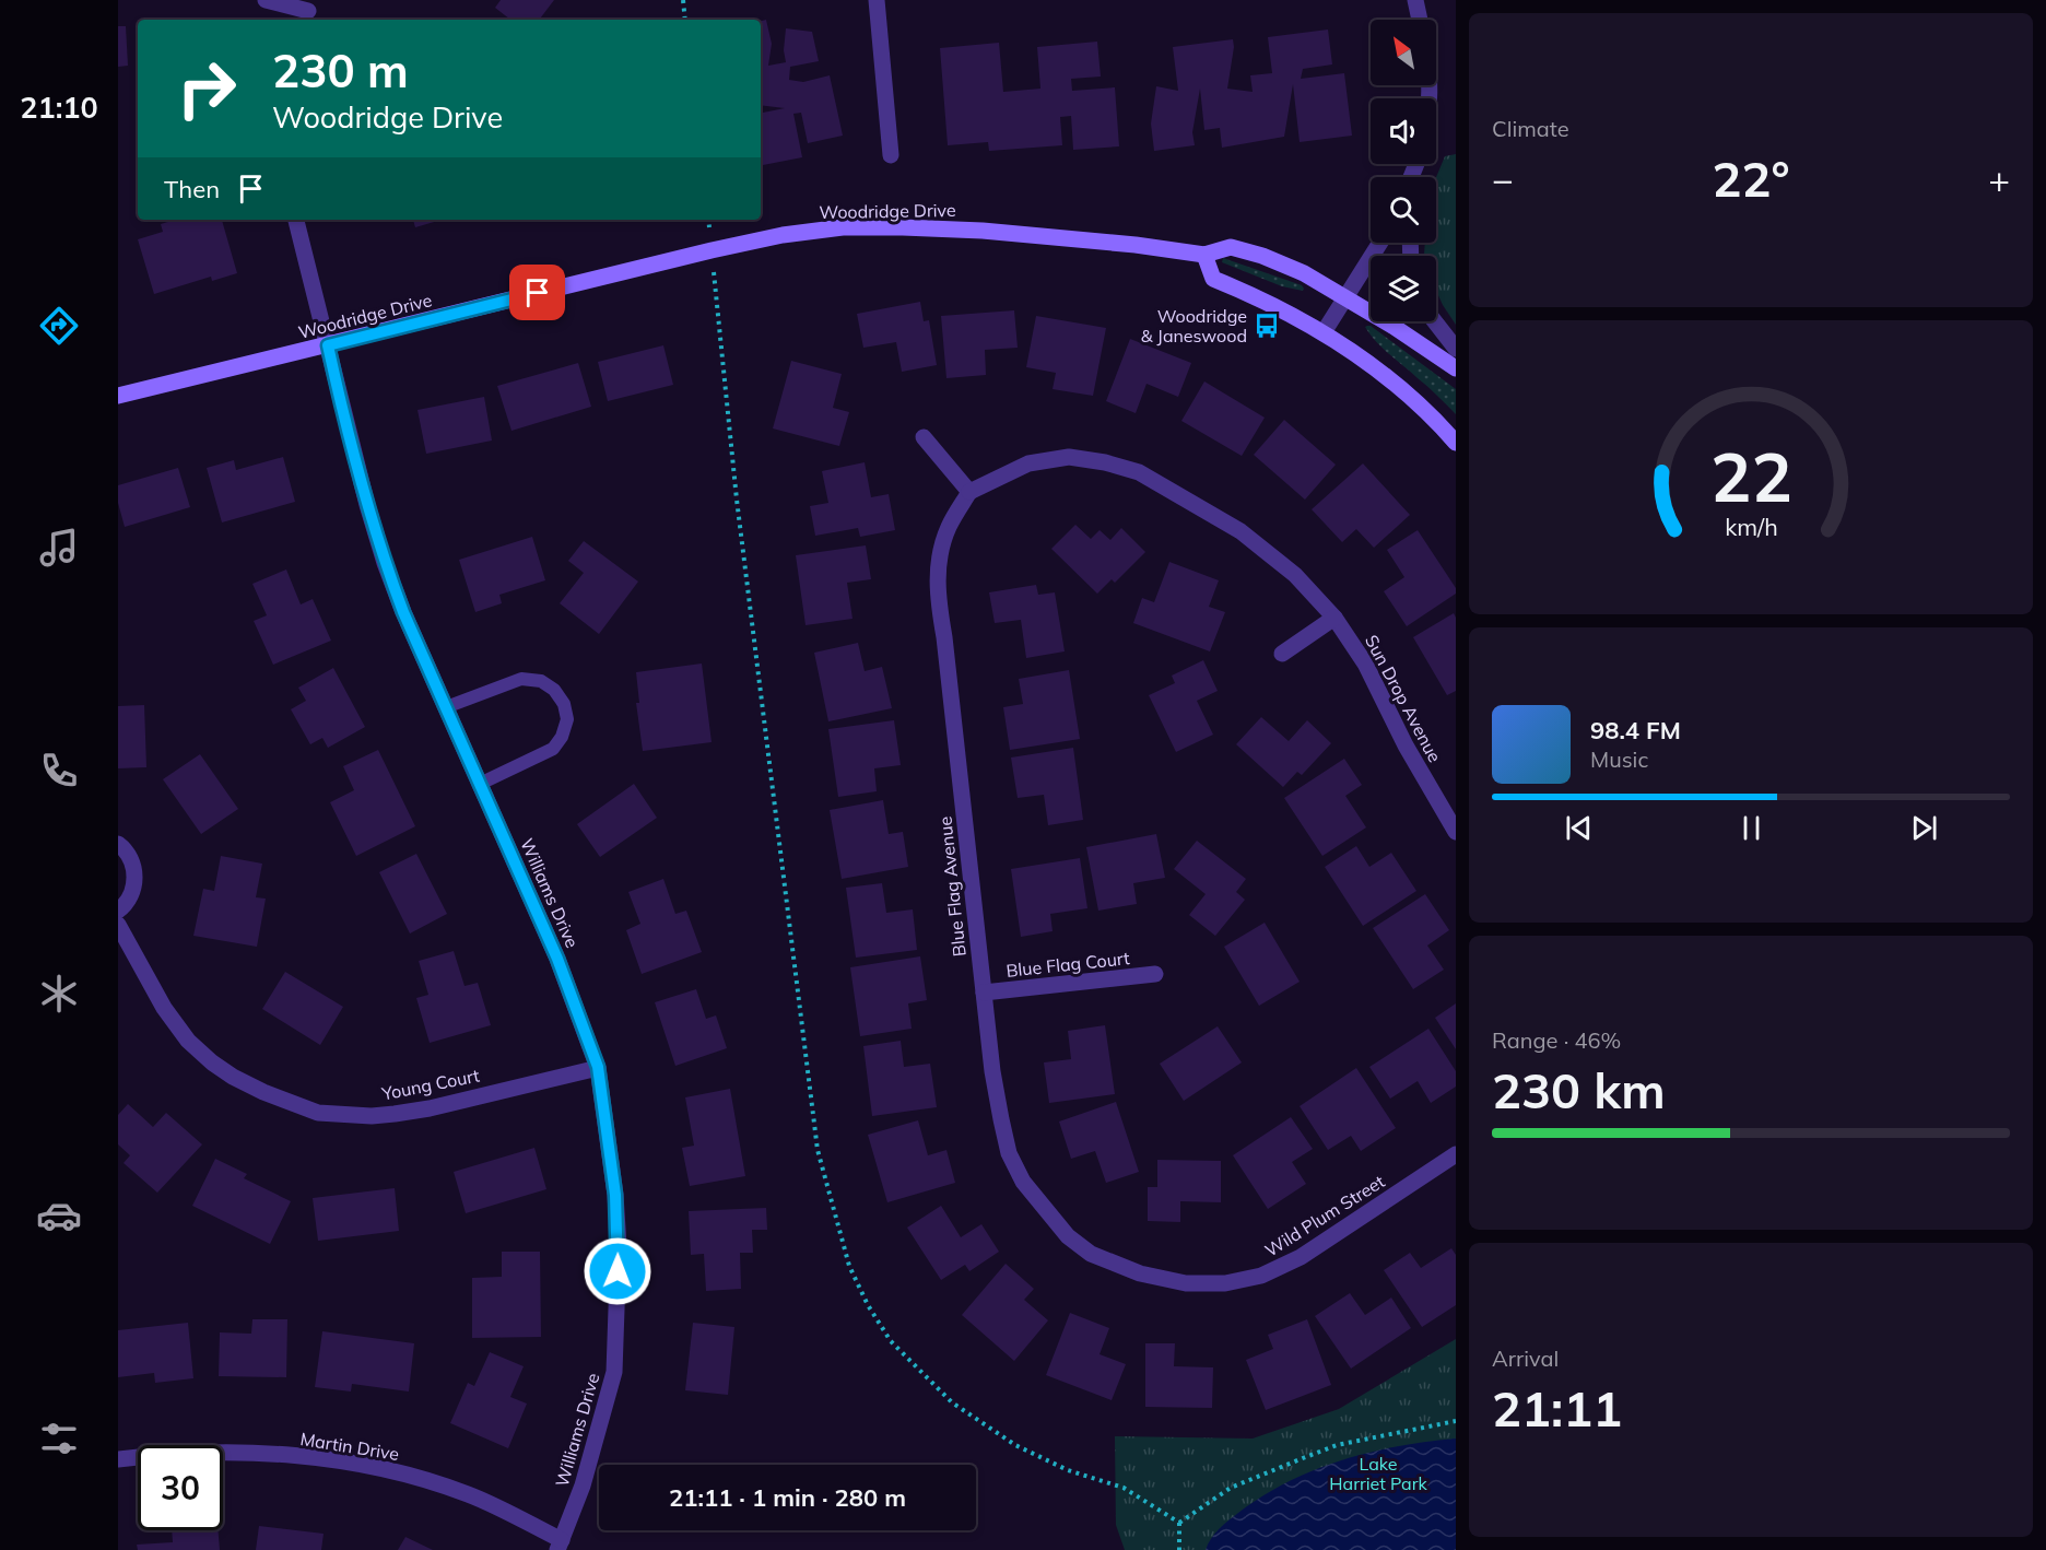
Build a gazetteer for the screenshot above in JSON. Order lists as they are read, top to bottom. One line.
{"streets":{"street":["Woodridge Drive","Sun Drop Avenue","Blue Flag Avenue","Williams Drive","Blue Flag Court","Young Court","Wild Plum Street","Martin Drive"]},"crossings":[["Woodridge Drive","Williams Drive"],["Sun Drop Avenue","Blue Flag Avenue"],["Blue Flag Avenue","Blue Flag Court"],["Blue Flag Avenue","Wild Plum Street"],["Williams Drive","Young Court"],["Williams Drive","Martin Drive"]],"parks":["Lake Harriet Park"],"places":{"bus stop":["Woodridge & Janeswood"]},"north":"top left","page":{"tabs":"21:10","tile":["Climate",["Range · 46%","230 km"],["Arrival","21:11"]],"turn":["230 m","Woodridge Drive"],"heat":["−","22°","+"],"then":"Then","song":["98.4 FM","Music"],"limit":"30","trip":"21:11 · 1 min · 280 m","gauge":["22","km/h"]}}
